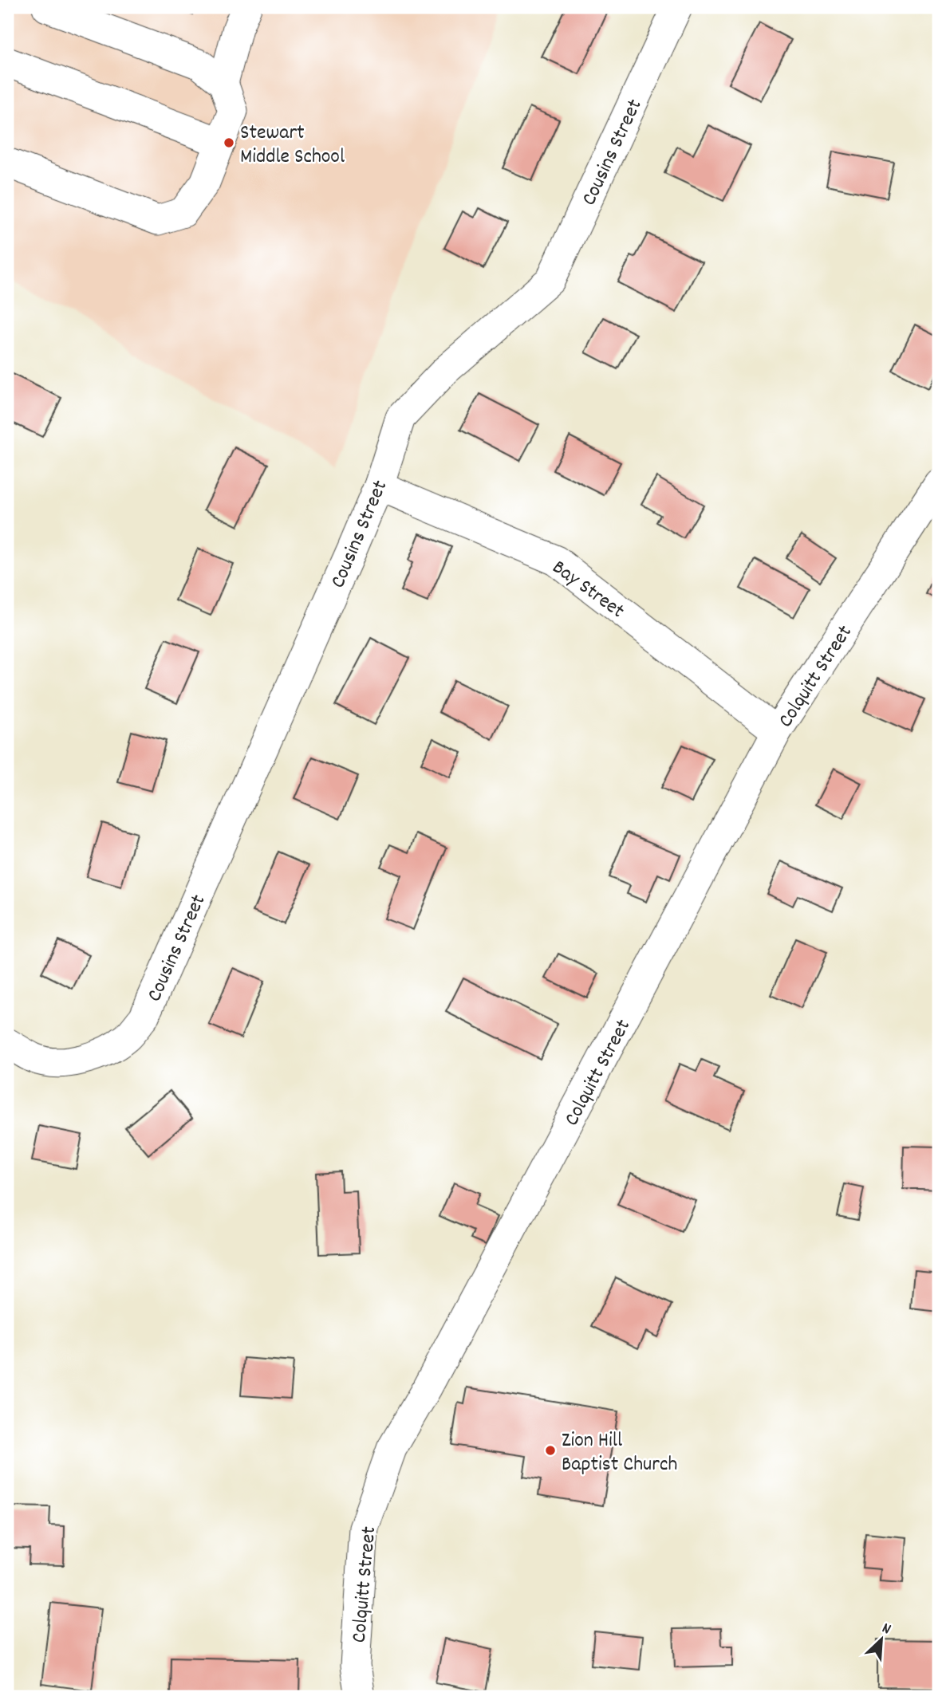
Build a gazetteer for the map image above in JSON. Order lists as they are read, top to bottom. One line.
{"streets":{"street":["Cousins Street","Bay Street","Colquitt Street"]},"crossings":[["Cousins Street","Bay Street"],["Bay Street","Colquitt Street"]],"places":["Stewart Middle School","Zion Hill Baptist Church"],"north":"top right"}
